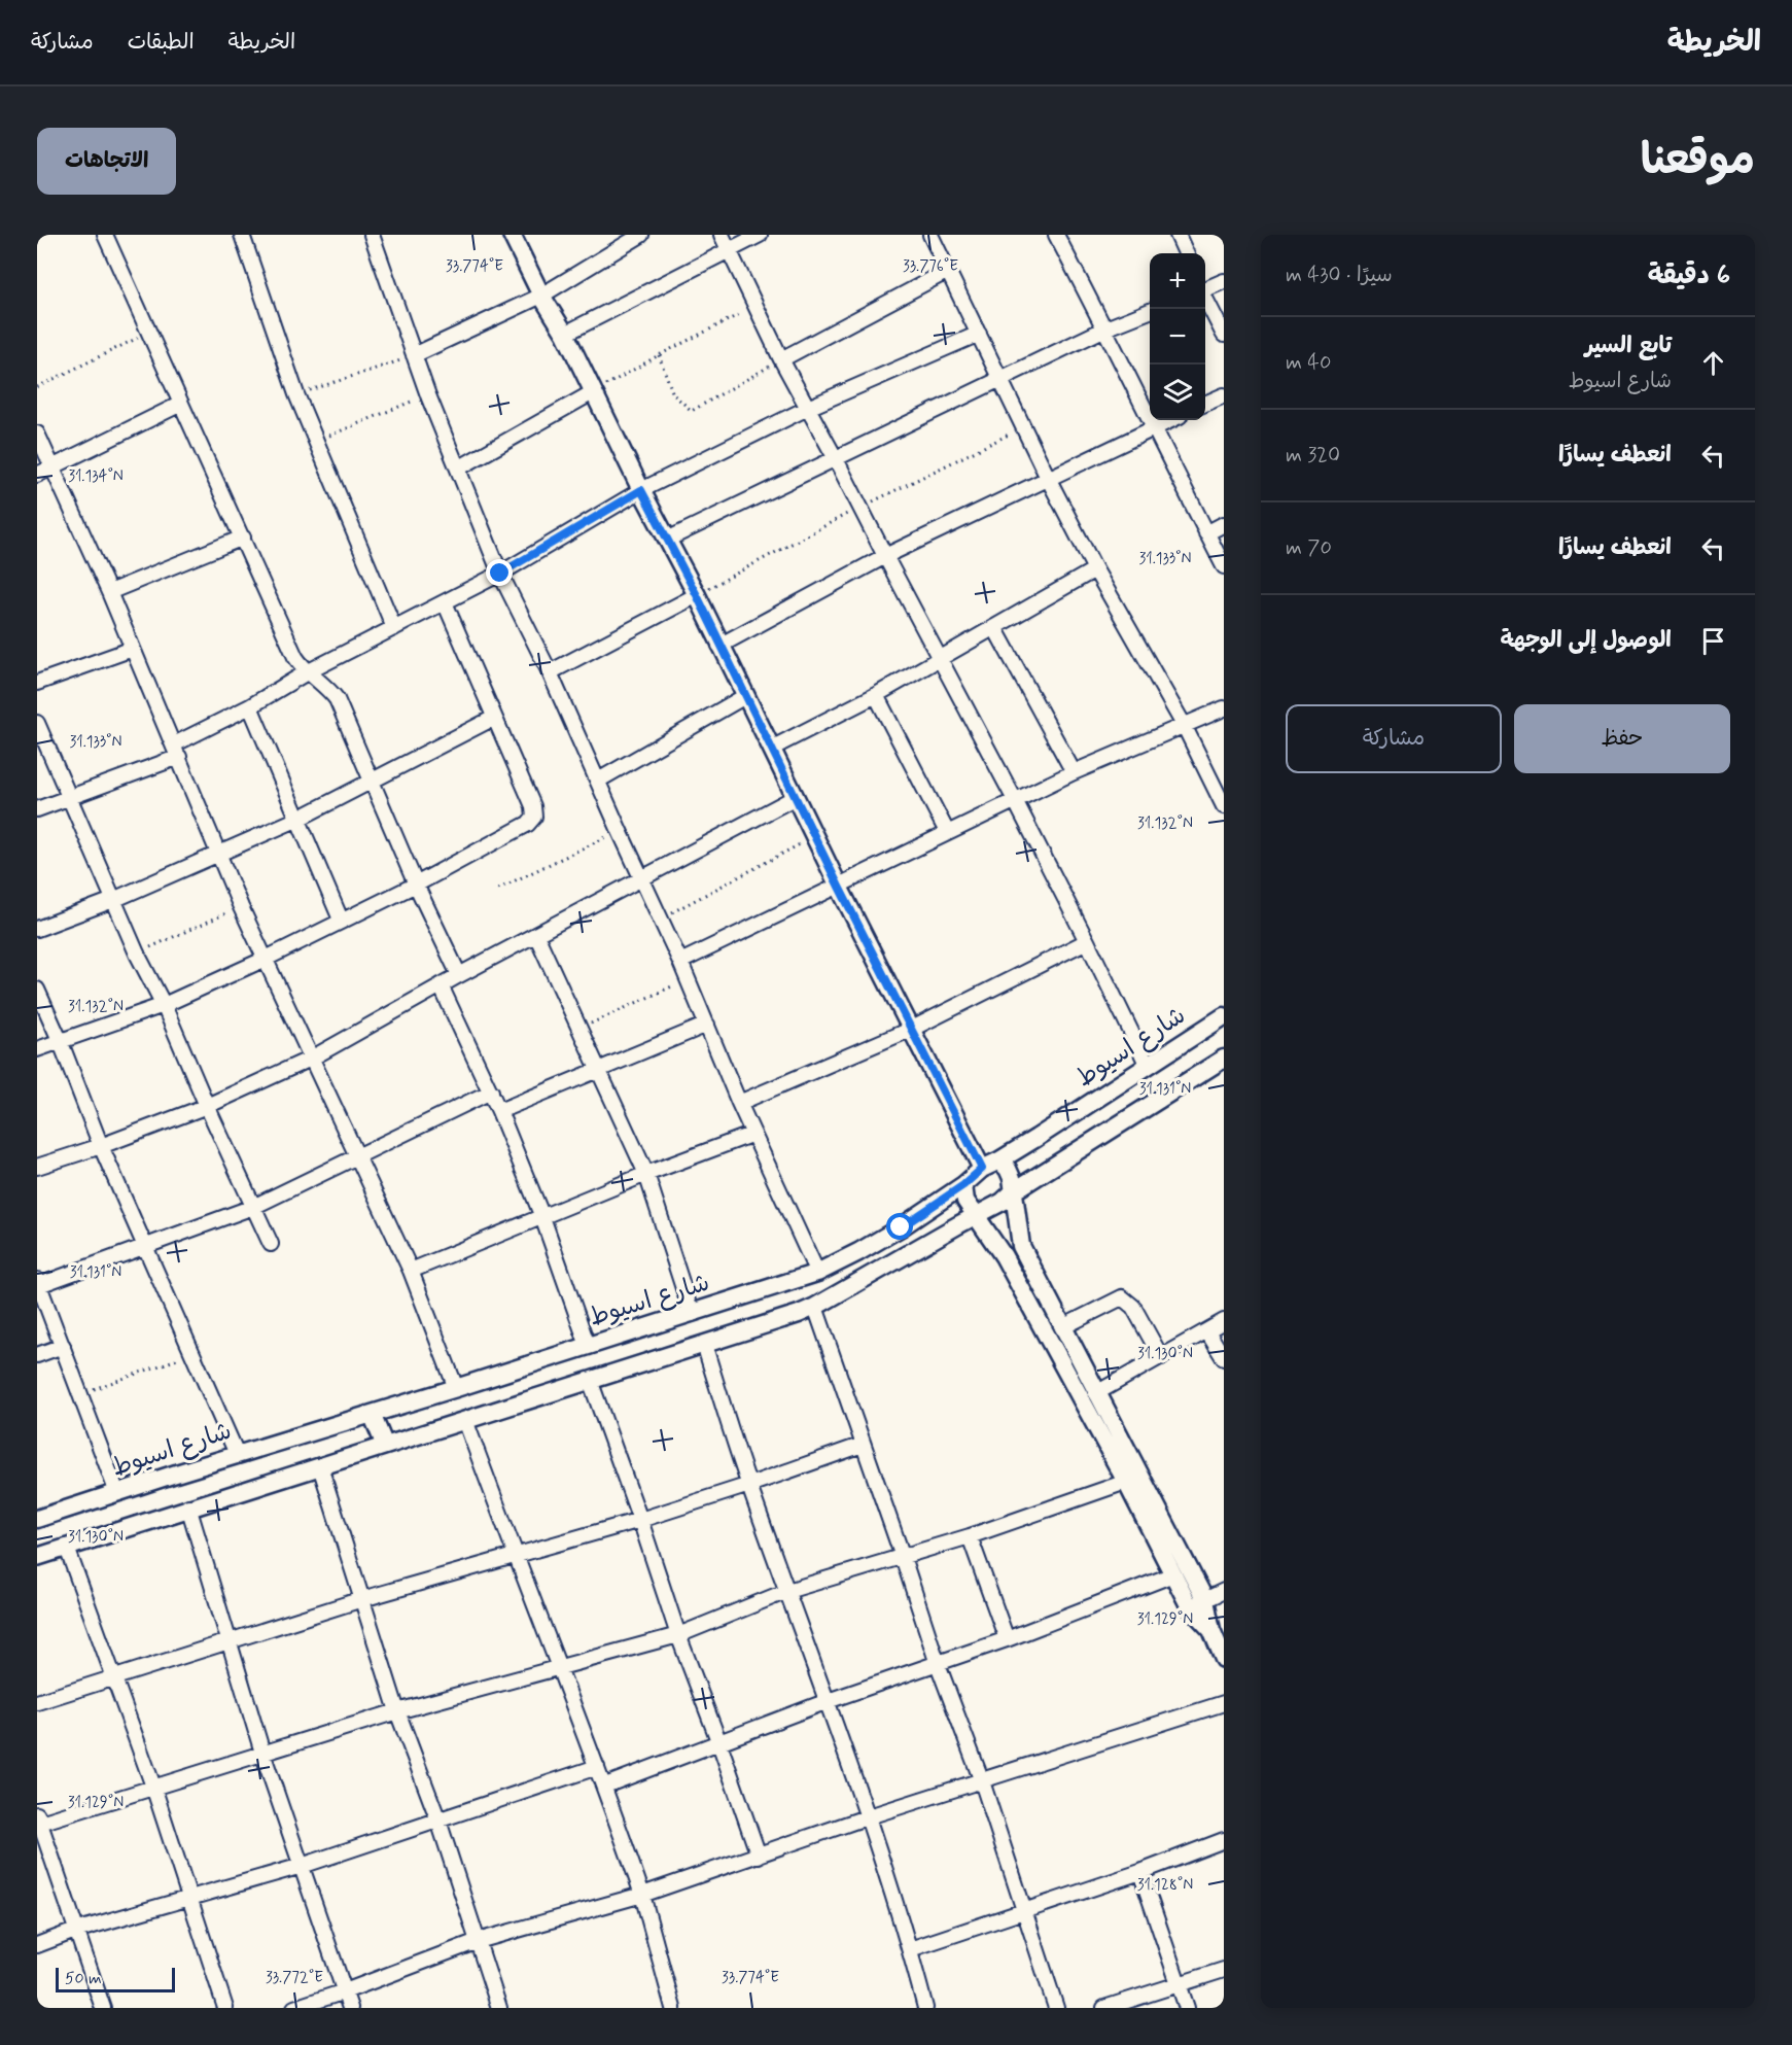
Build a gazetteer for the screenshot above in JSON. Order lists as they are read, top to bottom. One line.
{"streets":{"street":["شارع اسيوط"]},"scale_bar":"50 m","page":{"header":"الخريطة","nav":["الخريطة","الطبقات","مشاركة"],"title":"موقعنا","buttons":["الاتجاهات",["حفظ","مشاركة"]],"heading":["6 دقيقة","سيرًا · 430 m"],"map_buttons":["+","−"],"list":[["تابع السير","شارع اسيوط","40 m"],["انعطف يسارًا","320 m"],["انعطف يسارًا","70 m"],"الوصول إلى الوجهة"],"scale":"50 m"},"coordinates":["33.774°E","33.776°E","31.134°N","31.133°N","31.132°N","31.131°N","31.130°N","31.129°N","31.128°N","33.772°E"]}
